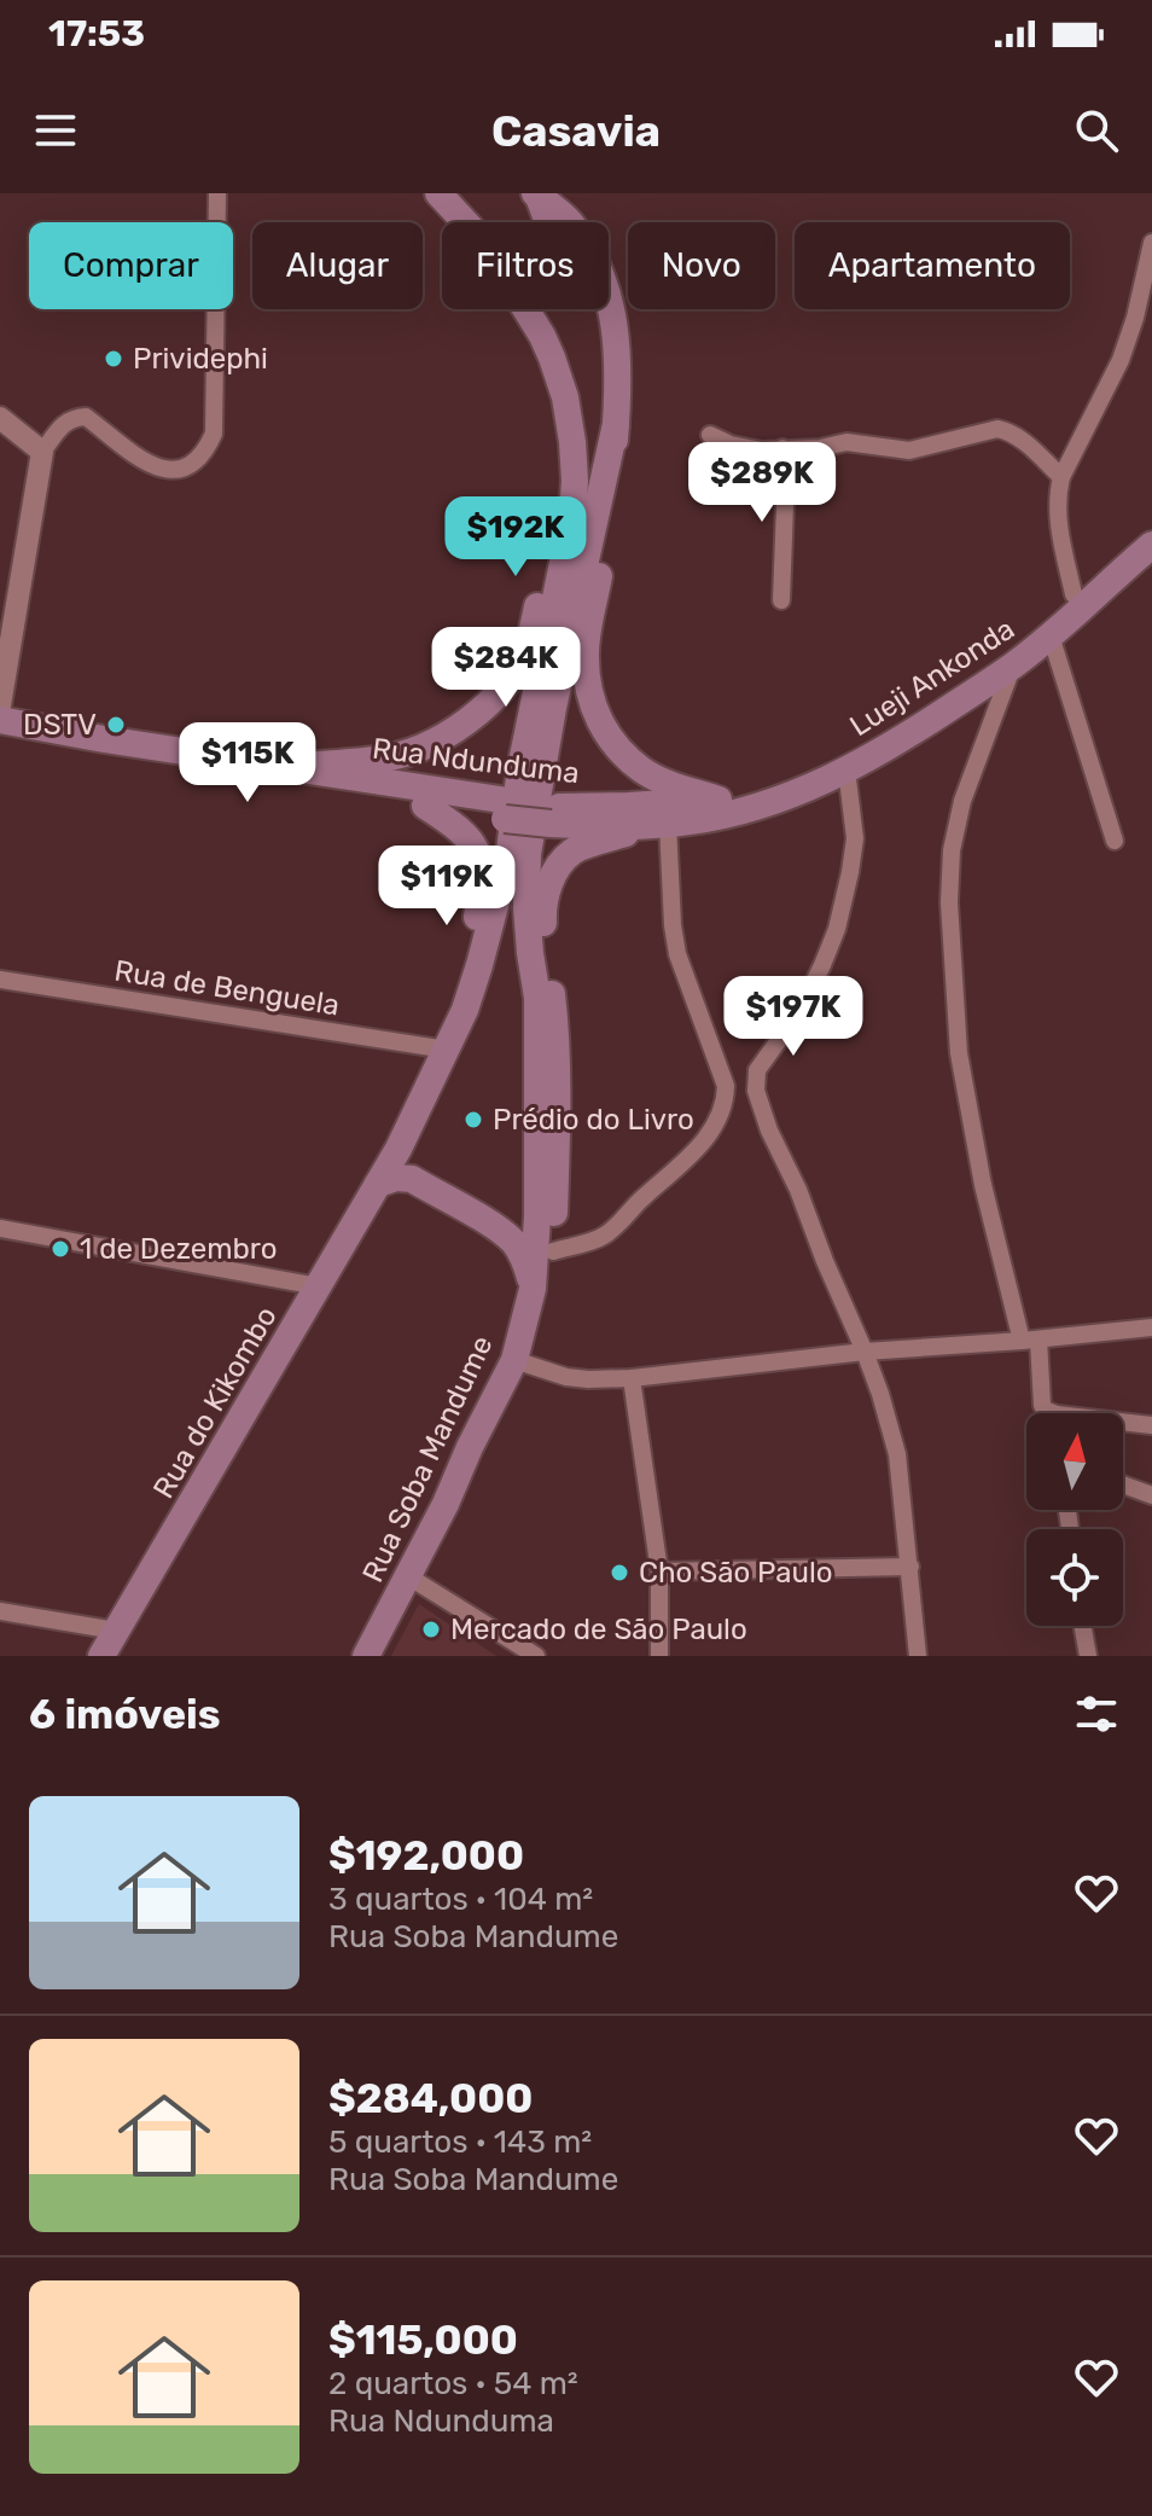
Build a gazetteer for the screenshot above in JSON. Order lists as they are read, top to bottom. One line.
{"streets":{"main road":["Lueji Ankonda","Rua Ndunduma","Rua do Kikombo","Rua Soba Mandume"],"street":["Rua de Benguela"]},"crossings":[["Lueji Ankonda","Rua Ndunduma"],["Rua de Benguela","Rua do Kikombo"]],"places":["Prividephi","DSTV","Prédio do Livro","1 de Dezembro","Cho São Paulo","Mercado de São Paulo"],"north":"top","page":{"status":"17:53","header":"Casavia","chip":["Comprar","Alugar","Filtros","Novo","Apartamento"],"price":["$289K","$192K","$284K","$115K","$119K","$197K"],"heading":"6 imóveis","list":[{"name":"$192,000","note":"3 quartos · 104 m² · Rua Soba Mandume"},{"name":"$284,000","note":"5 quartos · 143 m² · Rua Soba Mandume"},{"name":"$115,000","note":"2 quartos · 54 m² · Rua Ndunduma"}]}}
